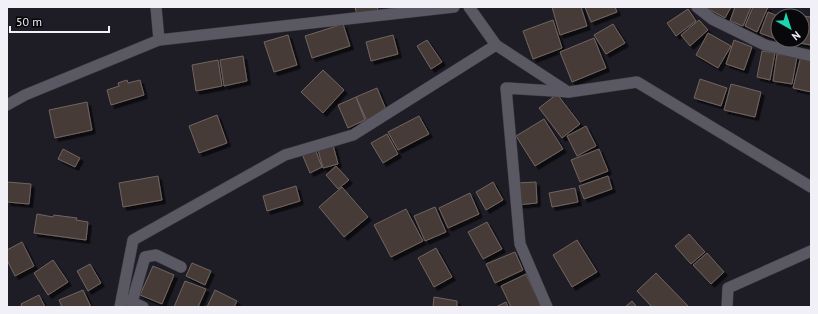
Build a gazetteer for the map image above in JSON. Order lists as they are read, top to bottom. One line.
{"scale_bar":"50 m","north":"bottom right"}
